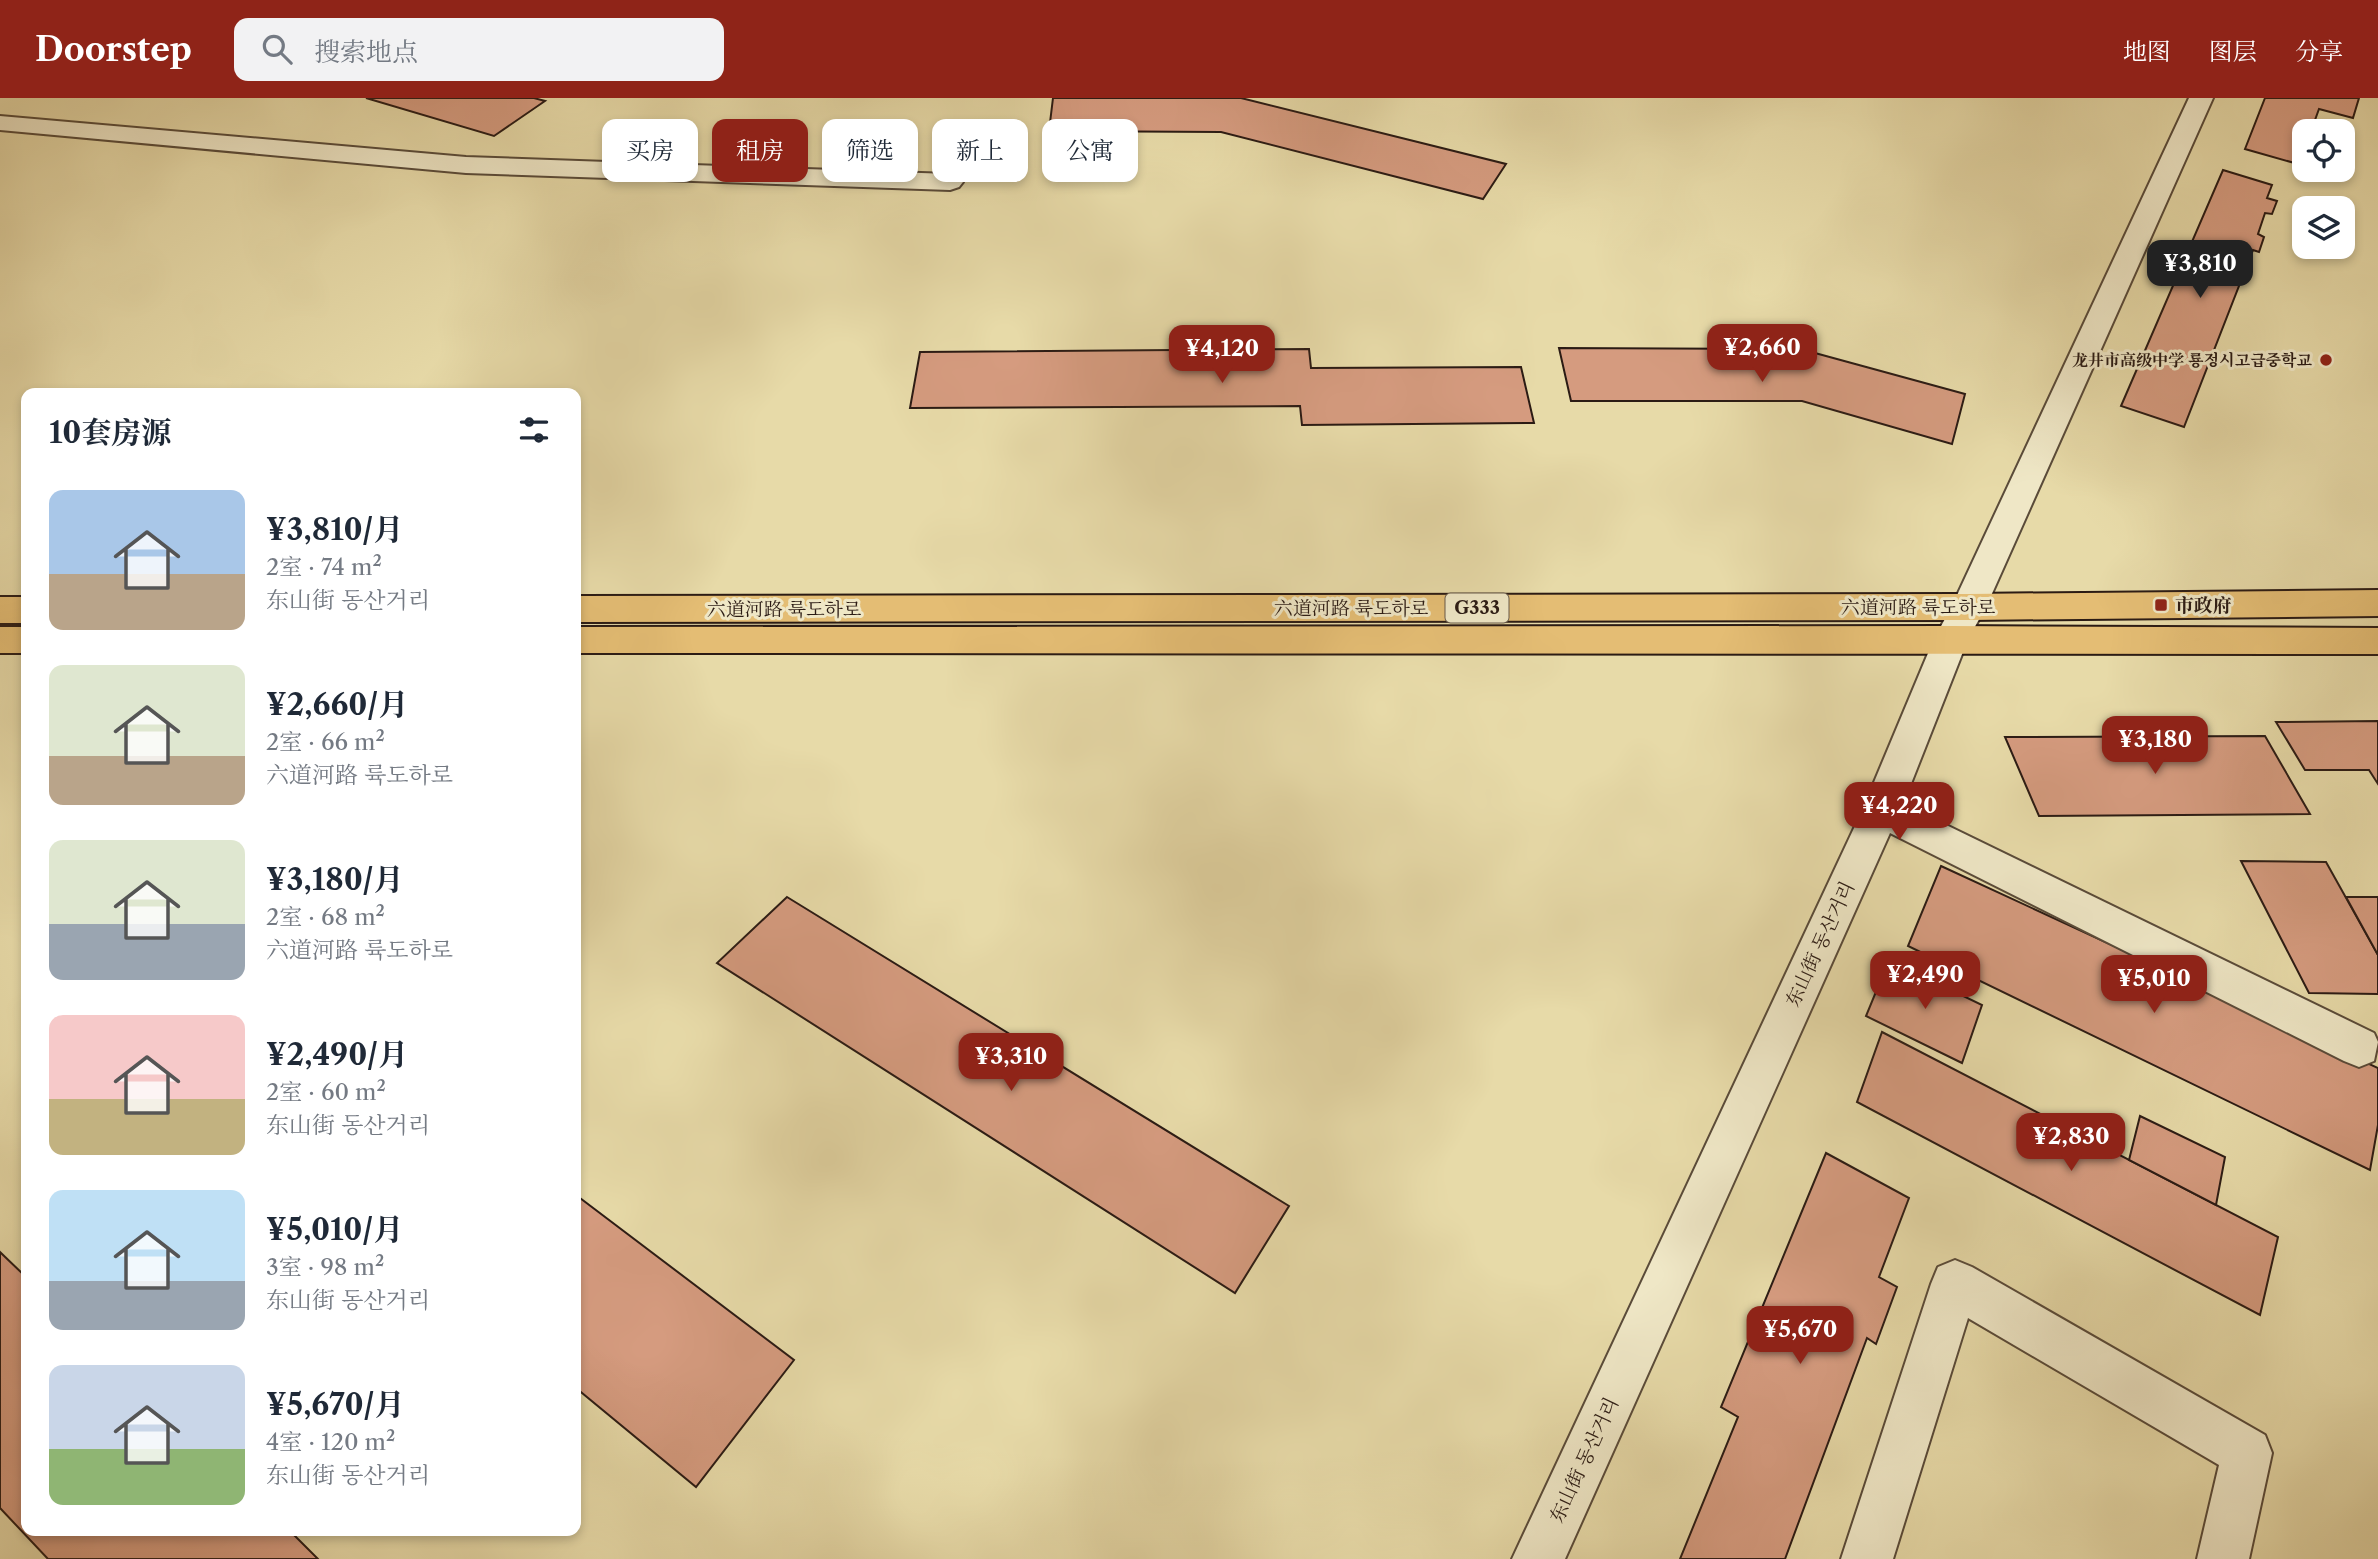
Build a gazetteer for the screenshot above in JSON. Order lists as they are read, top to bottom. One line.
{"streets":{"highway":["六道河路 륙도하로","G333"],"street":["东山街 동산거리"]},"crossings":[["六道河路 륙도하로","东山街 동산거리"]],"places":{"other":["龙井市高级中学 룡정시고급중학교"],"transit":["市政府"]},"page":{"header":"Doorstep","search":"搜索地点","nav":["地图","图层","分享"],"chip":["买房","租房","筛选","新上","公寓"],"price":["¥3,810","¥2,660","¥4,120","¥3,180","¥4,220","¥2,490","¥5,010","¥3,310","¥2,830","¥5,670"],"heading":"10套房源","list":[{"name":"¥3,810/月","note":"2室 · 74 m² · 东山街 동산거리"},{"name":"¥2,660/月","note":"2室 · 66 m² · 六道河路 륙도하로"},{"name":"¥3,180/月","note":"2室 · 68 m² · 六道河路 륙도하로"},{"name":"¥2,490/月","note":"2室 · 60 m² · 东山街 동산거리"},{"name":"¥5,010/月","note":"3室 · 98 m² · 东山街 동산거리"},{"name":"¥5,670/月","note":"4室 · 120 m² · 东山街 동산거리"}]}}
